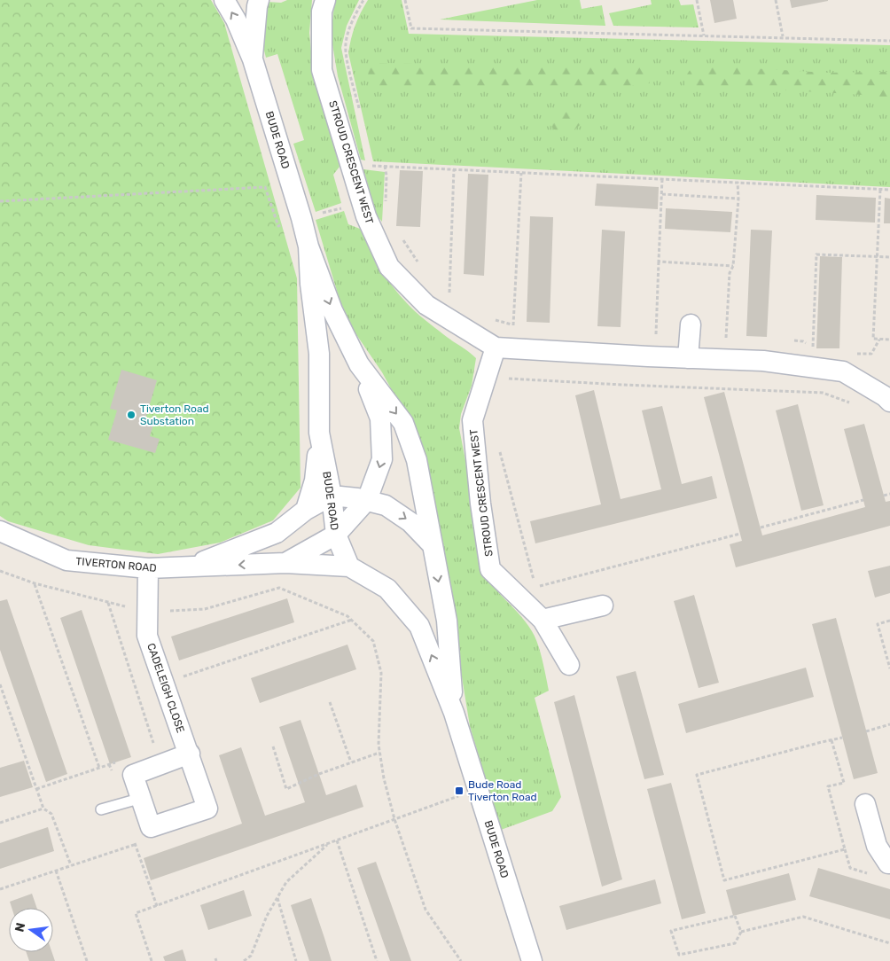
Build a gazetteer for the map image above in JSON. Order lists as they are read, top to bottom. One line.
{"streets":{"street":["BUDE ROAD","STROUD CRESCENT WEST","TIVERTON ROAD","CADELEIGH CLOSE"]},"crossings":[["BUDE ROAD","TIVERTON ROAD"],["TIVERTON ROAD","CADELEIGH CLOSE"]],"places":{"other":["Tiverton Road Substation"],"transit":["Bude Road Tiverton Road"]},"north":"left"}
